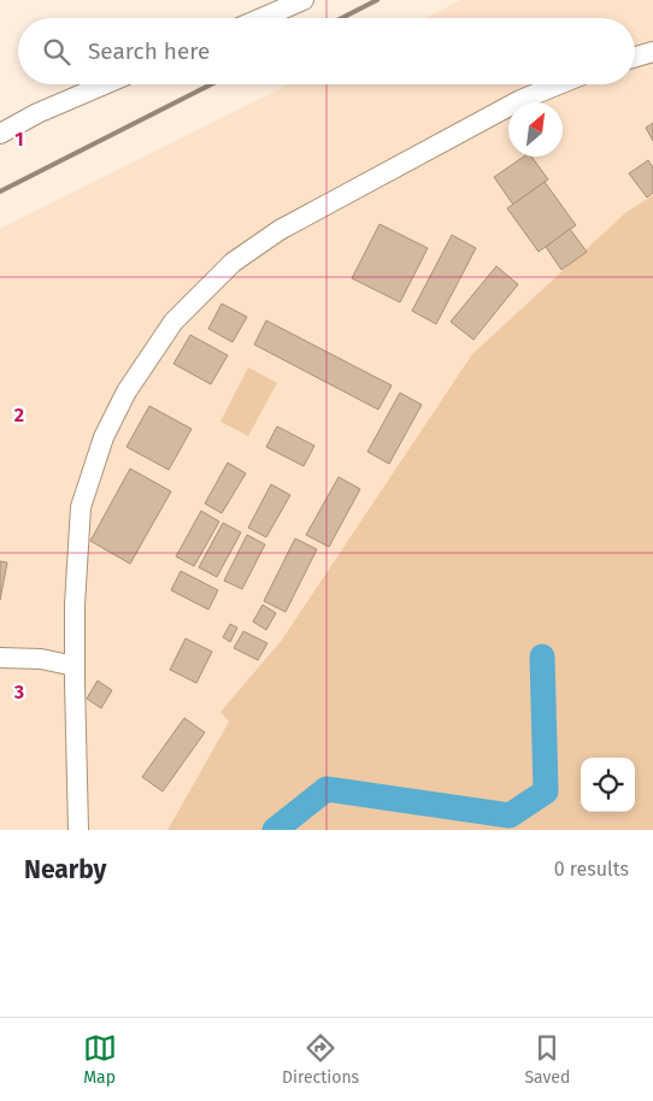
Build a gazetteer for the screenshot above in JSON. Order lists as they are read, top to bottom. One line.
{"north":"top right","page":{"search":"Search here","heading":["Nearby","0 results"],"nav":["Map","Directions","Saved"]},"grid":{"rows":["1","2","3"]}}
